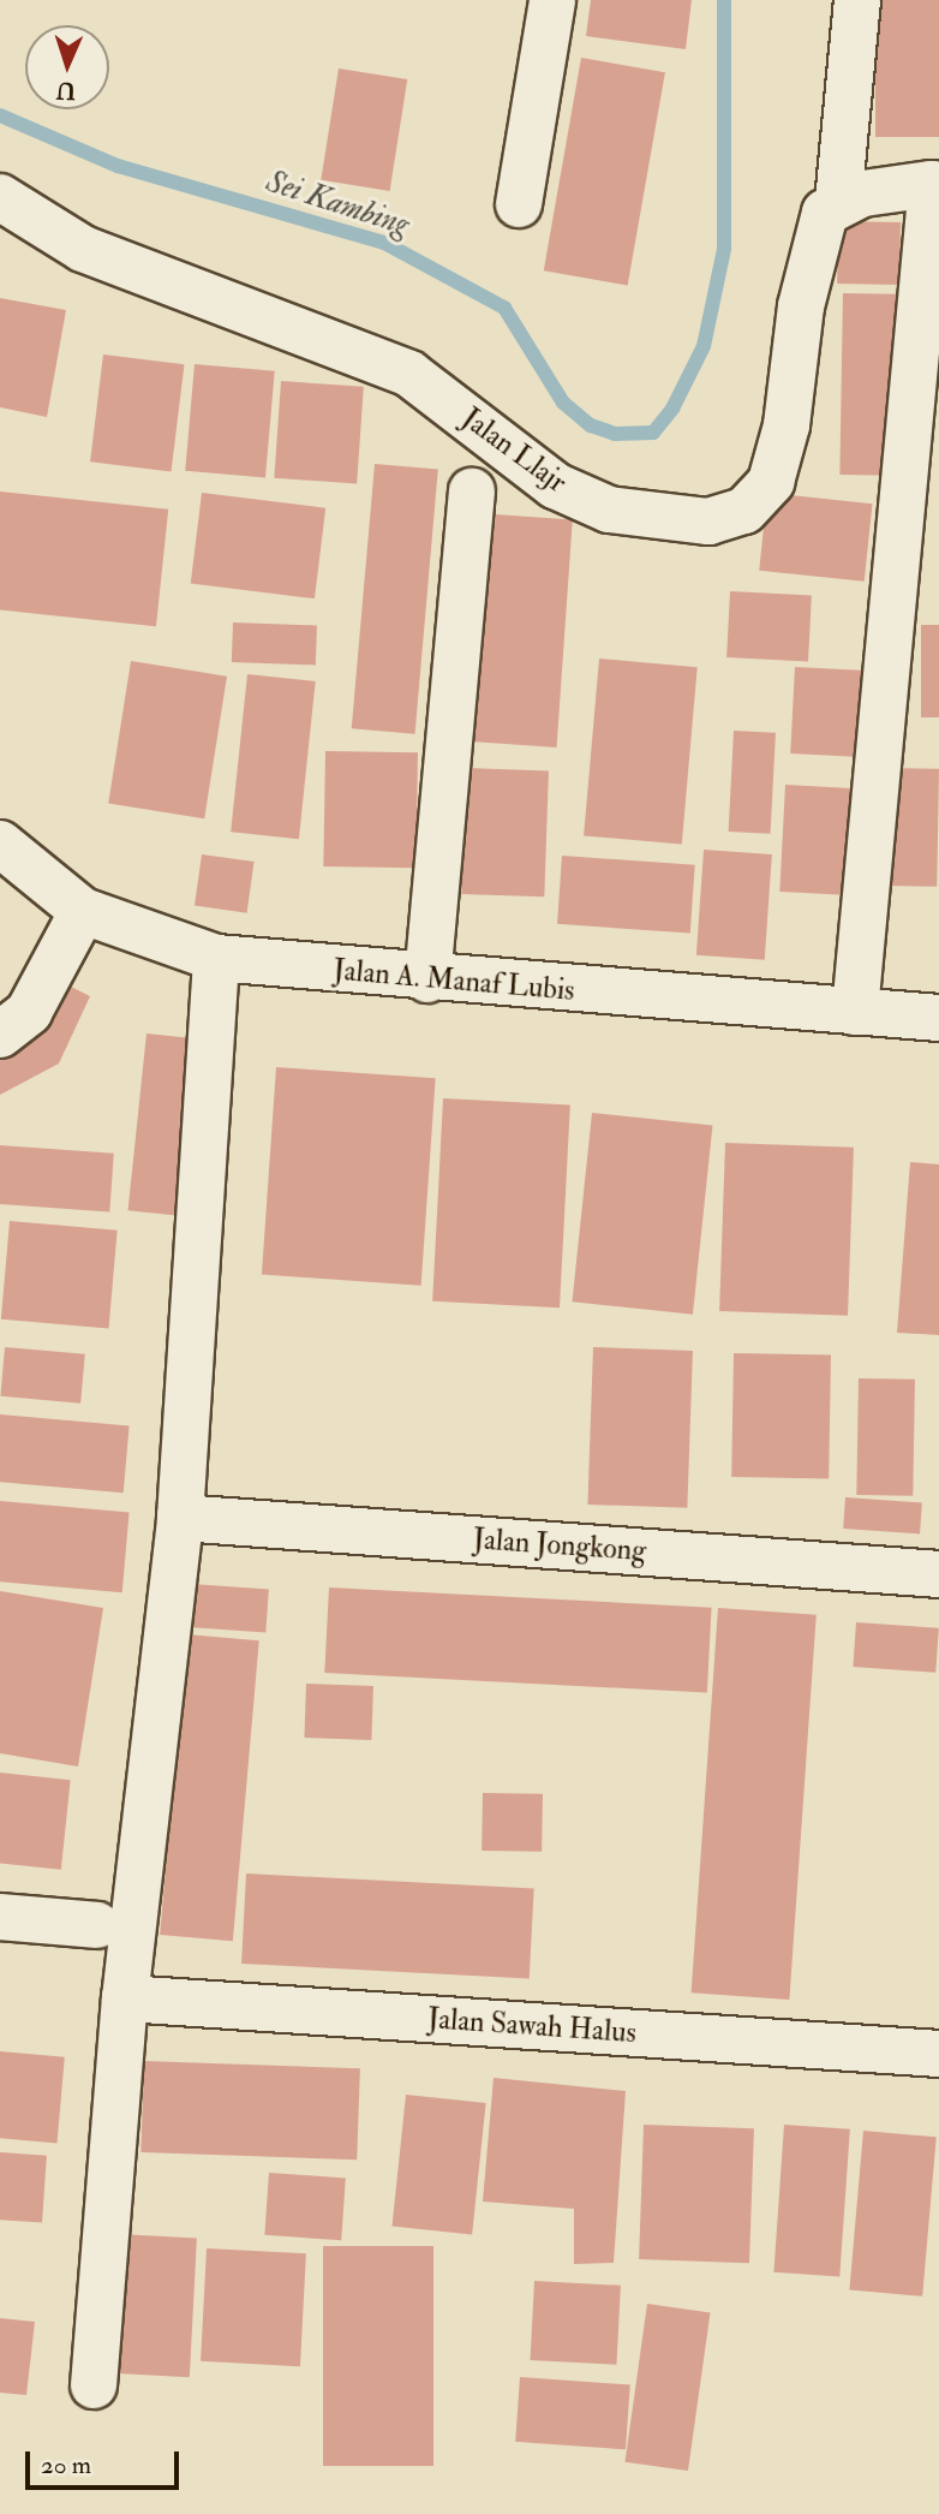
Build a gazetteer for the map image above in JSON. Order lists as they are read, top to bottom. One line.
{"streets":{"street":["Jalan Llajr","Jalan A. Manaf Lubis","Jalan Jongkong","Jalan Sawah Halus"]},"water":["Sei Kambing"],"scale_bar":"20 m","north":"bottom"}
